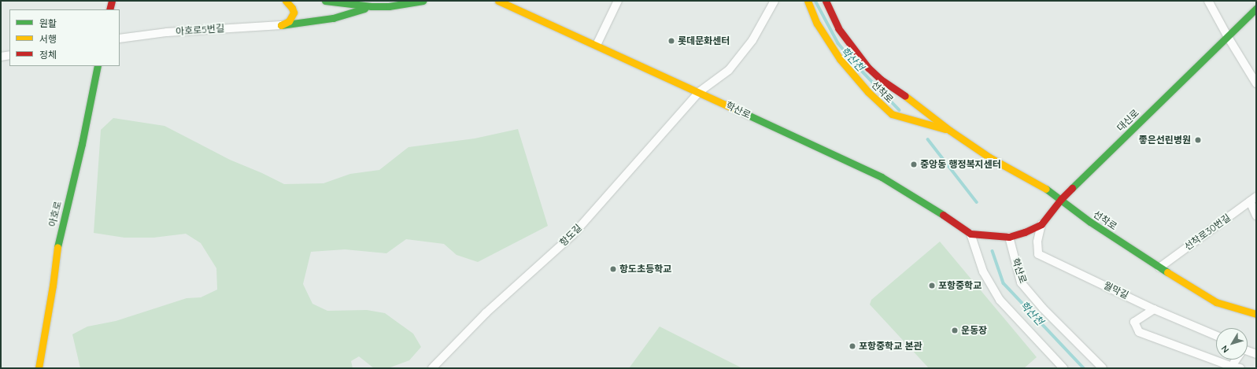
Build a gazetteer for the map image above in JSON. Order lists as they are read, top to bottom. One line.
{"streets":{"street":["아호로5번길","선착로","학산로","대신로","아호로","선착로30번길","항도길","월막길"]},"crossings":[["선착로","대신로"],["선착로","선착로30번길"],["학산로","대신로"],["학산로","항도길"],["대신로","월막길"]],"water":["학산천"],"places":["롯데문화센터","좋은선린병원","중앙동 행정복지센터","항도초등학교","포항중학교","운동장","포항중학교 본관"],"legend":["원활","서행","정체"],"north":"bottom left"}
